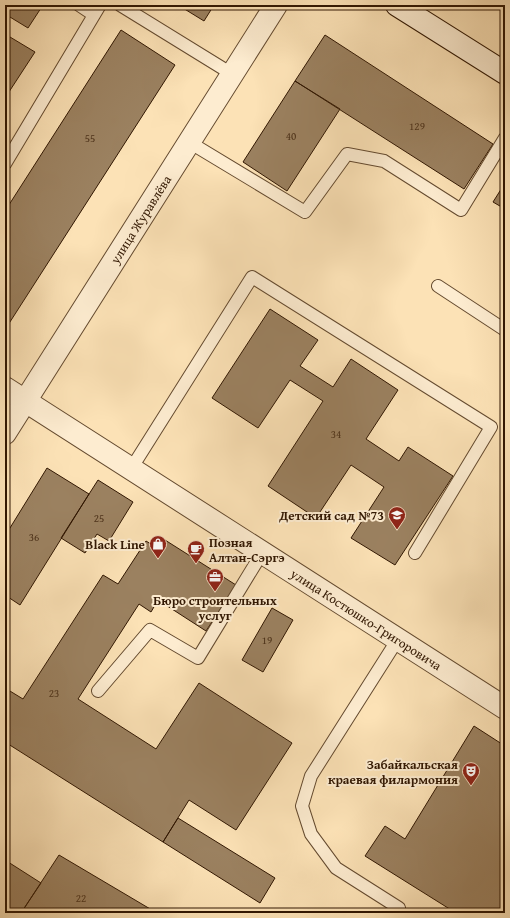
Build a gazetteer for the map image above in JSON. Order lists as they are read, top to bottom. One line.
{"streets":{"street":["улица Журавлёва","улица Костюшко-Григоровича"]},"crossings":[["улица Журавлёва","улица Костюшко-Григоровича"]],"places":{"school or university":["Детский сад №73"],"shop":["Black Line"],"cafe":["Позная Алтан-Сэргэ"],"office":["Бюро строительных услуг"],"theatre":["Забайкальская краевая филармония"]},"house_numbers":["129","40","55","34","25","36","19","23","22"]}
